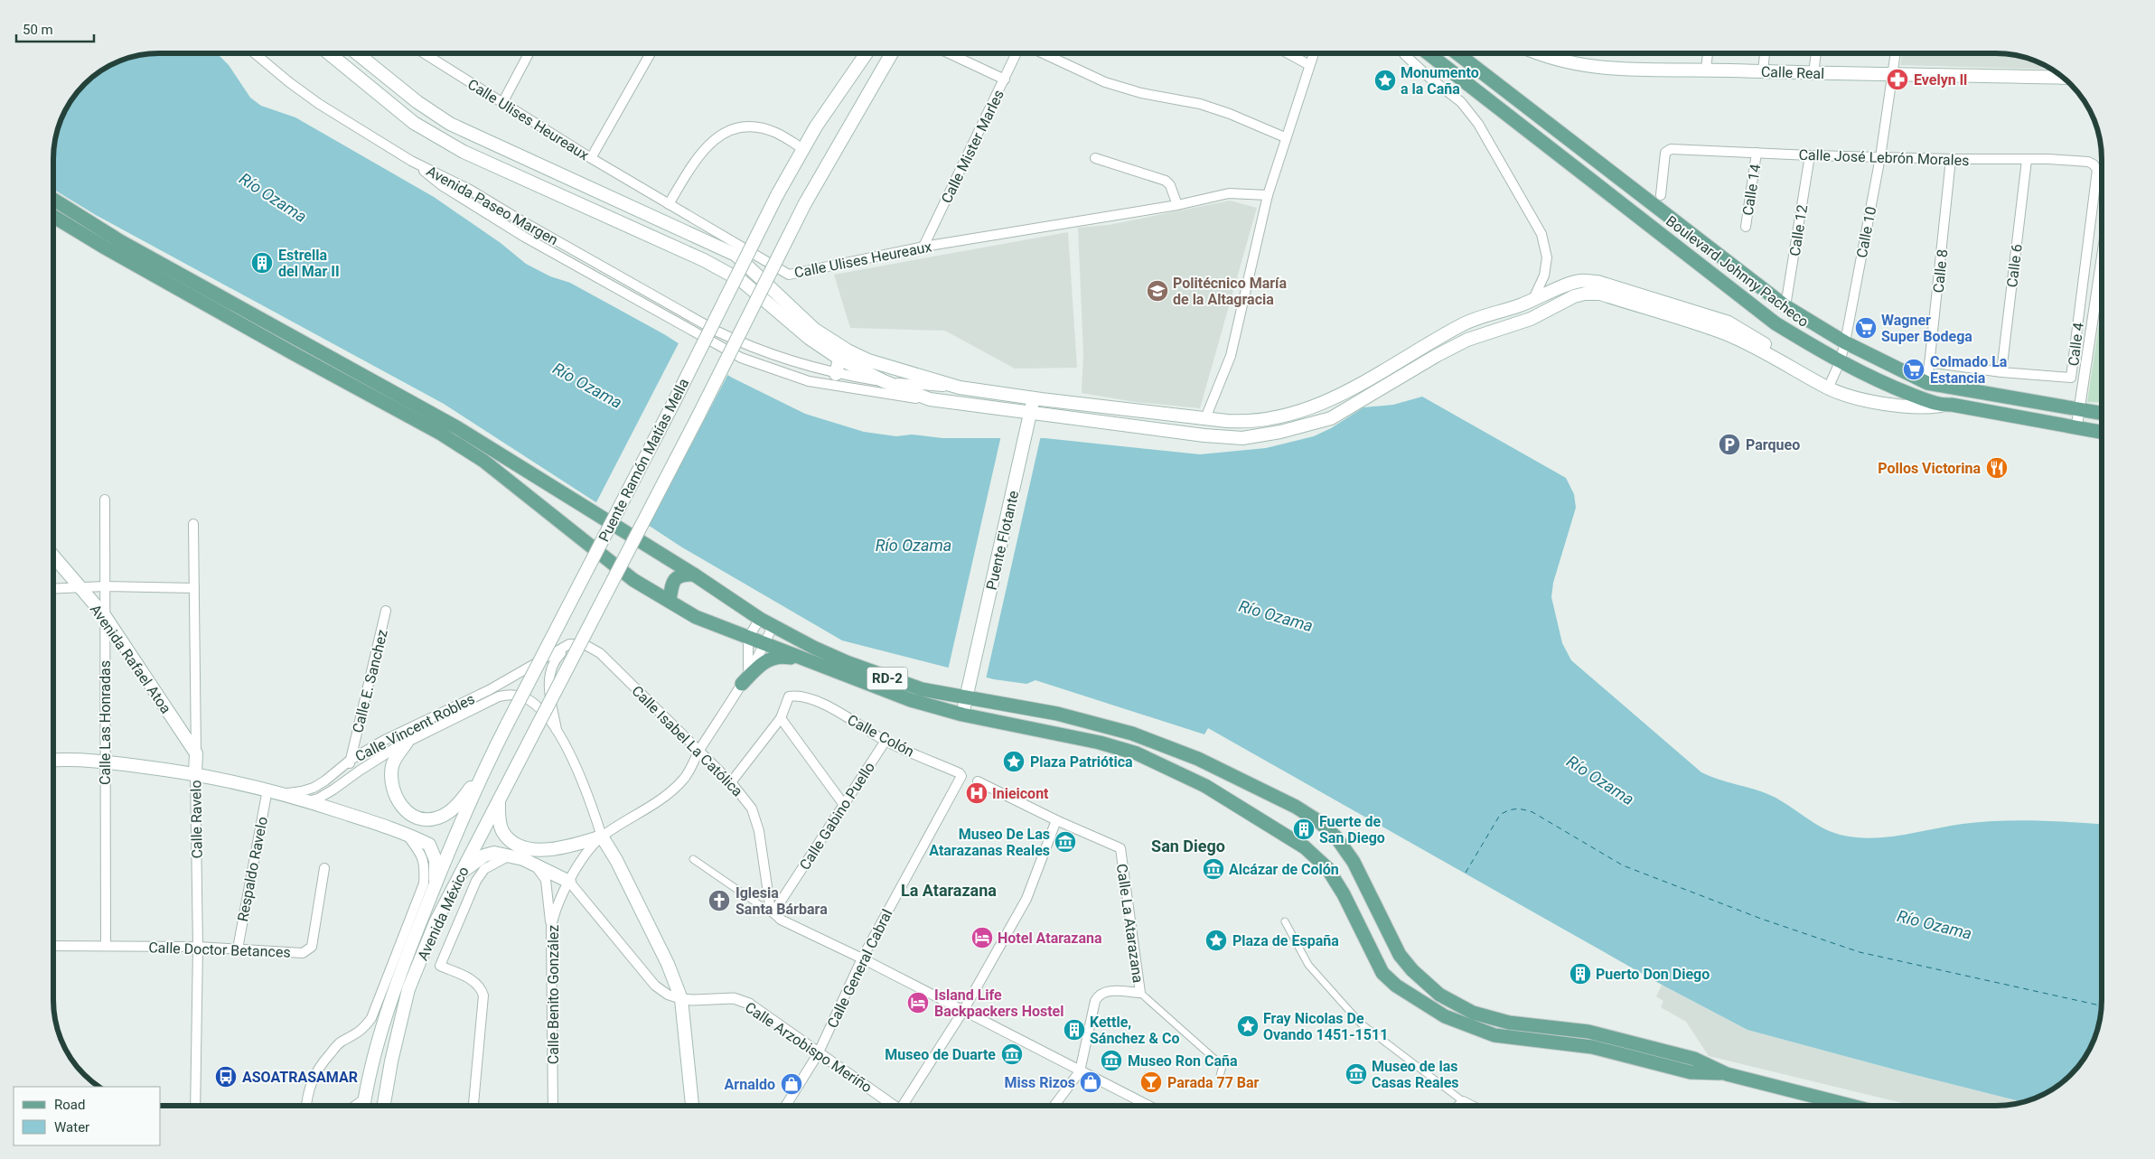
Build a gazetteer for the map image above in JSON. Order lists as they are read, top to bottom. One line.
{"streets":{"main road":["Calle Real","Boulevard Johnny Pacheco","Puente Ramón Matías Mella","Puente Flotante","Avenida Rafael Atoa","RD-2","Calle Vincent Robles","Calle Ravelo","Avenida México"],"street":["Calle Ulises Heureaux","Calle Mister Marles","Calle José Lebrón Morales","Calle 14","Avenida Paseo Margen","Calle 12","Calle 10","Calle 6","Calle 8","Calle 4","Calle E. Sanchez","Calle Las Honradas","Calle Colón","Calle Isabel La Católica","Calle Gabino Puello","Respaldo Ravelo","Calle La Atarazana","Calle Doctor Betances","Calle General Cabral","Calle Benito González","Calle Arzobispo Meriño"]},"crossings":[["Calle Real","Calle 10"],["Calle Ulises Heureaux","Calle Mister Marles"],["Calle José Lebrón Morales","Calle 14"],["Calle José Lebrón Morales","Calle 12"],["Calle José Lebrón Morales","Calle 10"],["Calle José Lebrón Morales","Calle 6"],["Calle José Lebrón Morales","Calle 8"],["Calle José Lebrón Morales","Calle 4"],["Calle 12","Boulevard Johnny Pacheco"],["Calle 10","Boulevard Johnny Pacheco"],["Calle 6","Calle 4"],["Boulevard Johnny Pacheco","Calle 8"],["Calle 8","Calle 4"],["Puente Ramón Matías Mella","Avenida México"],["Puente Flotante","RD-2"],["Avenida Rafael Atoa","Calle Las Honradas"],["Avenida Rafael Atoa","Calle Ravelo"],["RD-2","Calle Benito González"],["Calle E. Sanchez","Calle Vincent Robles"],["Calle Las Honradas","Calle Vincent Robles"],["Calle Las Honradas","Calle Doctor Betances"],["Calle Vincent Robles","Calle Isabel La Católica"],["Calle Vincent Robles","Calle Ravelo"],["Calle Vincent Robles","Respaldo Ravelo"],["Calle Vincent Robles","Avenida México"],["Calle Colón","Calle Gabino Puello"],["Calle Colón","Calle General Cabral"],["Calle Isabel La Católica","Calle Gabino Puello"],["Calle Isabel La Católica","Calle Benito González"],["Calle Ravelo","Calle Doctor Betances"],["Respaldo Ravelo","Calle Doctor Betances"],["Calle General Cabral","Calle Arzobispo Meriño"],["Calle Benito González","Calle Arzobispo Meriño"]],"districts":["San Diego","La Atarazana"],"water":["Río Ozama"],"places":{"pharmacy":["Evelyn ll"],"place":["Monumento a la Caña","Plaza Patriótica","Plaza de España","Fray Nicolas De Ovando 1451-1511"],"building":["Estrella del Mar II","Fuerte de San Diego","Puerto Don Diego","Kettle, Sánchez & Co"],"school or university":["Politécnico María de la Altagracia"],"supermarket":["Wagner Super Bodega","Colmado La Estancia"],"parking":["Parqueo"],"restaurant":["Pollos Victorina"],"hospital":["Inieicont"],"museum":["Museo De Las Atarazanas Reales","Alcázar de Colón","Museo de Duarte","Museo Ron Caña","Museo de las Casas Reales"],"church":["Iglesia Santa Bárbara"],"hotel":["Hotel Atarazana","Island Life Backpackers Hostel"],"bus stop":["ASOATRASAMAR"],"shop":["Miss Rizos","Arnaldo"],"bar":["Parada 77 Bar"]},"legend":["Road","Water"],"scale_bar":"50 m"}
